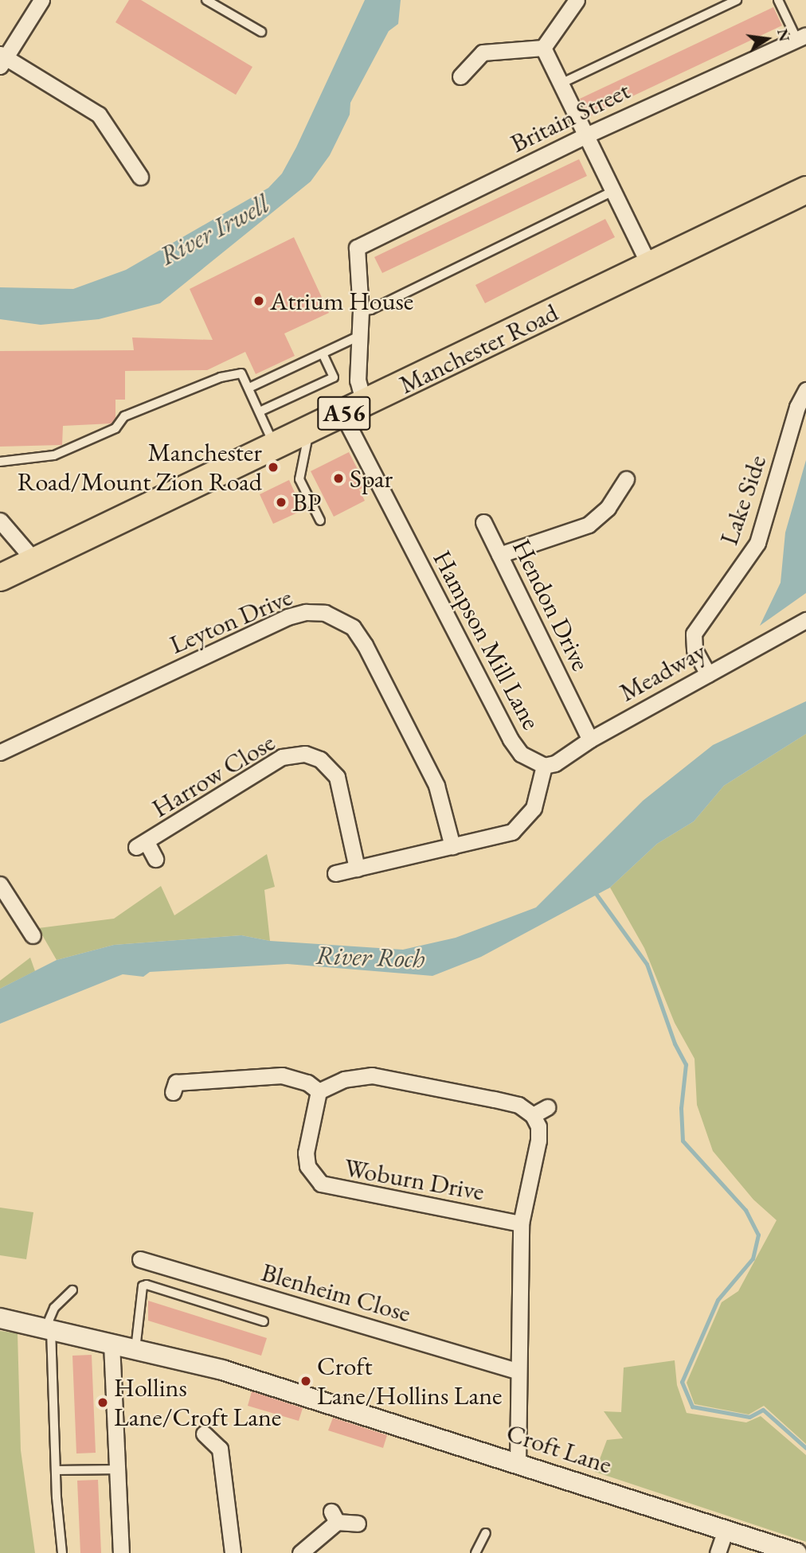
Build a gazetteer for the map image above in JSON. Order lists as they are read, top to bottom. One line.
{"streets":{"highway":["Manchester Road","A56"],"street":["Britain Street","Lake Side","Hendon Drive","Leyton Drive","Hampson Mill Lane","Meadway","Harrow Close","Woburn Drive","Blenheim Close","Croft Lane"]},"crossings":[["Britain Street","Hampson Mill Lane"],["Manchester Road","Hampson Mill Lane"],["Lake Side","Meadway"],["Hendon Drive","Meadway"],["Hampson Mill Lane","Meadway"]],"water":["River Irwell","River Roch"],"places":["Atrium House","Manchester Road/Mount Zion Road","Spar","BP","Croft Lane/Hollins Lane","Hollins Lane/Croft Lane"],"north":"right"}
